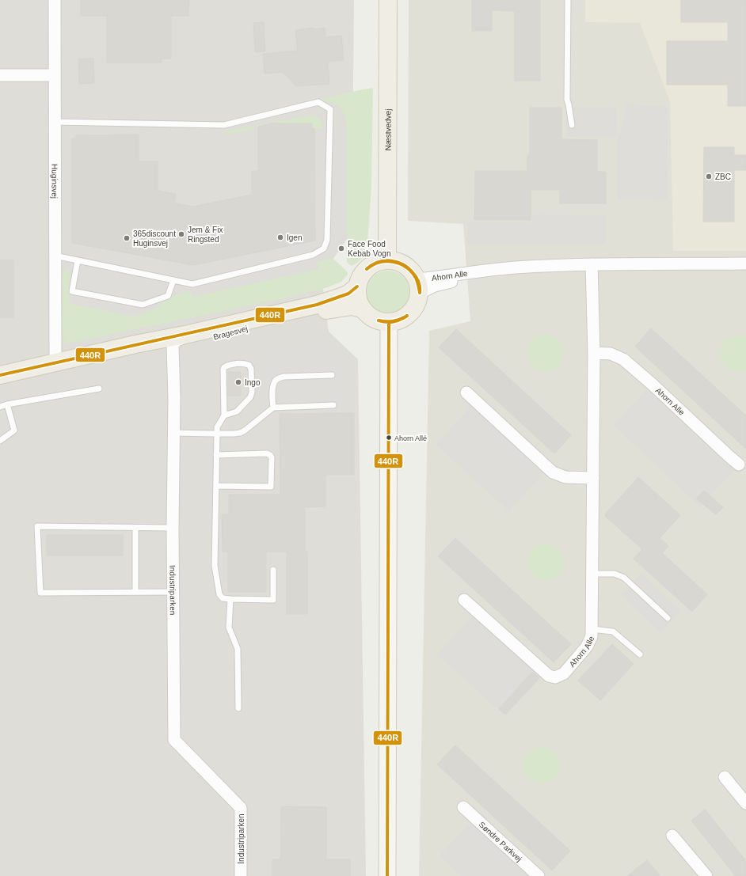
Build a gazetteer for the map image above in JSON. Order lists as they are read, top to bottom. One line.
{"streets":{"main road":["Næstvedvej","Bragesvej"],"street":["Huginsvej","Ahorn Alle","Industriparken","Søndre Parkvej"]},"crossings":[["Næstvedvej","Ahorn Alle"],["Næstvedvej","Bragesvej"],["Huginsvej","Bragesvej"],["Ahorn Alle","Bragesvej"],["Bragesvej","Industriparken"]],"places":["ZBC","Jem & Fix Ringsted","Igen","365discount Huginsvej","Face Food Kebab Vogn","Ingo","Ahorn Allé"],"lines":["transit line 440R"]}
